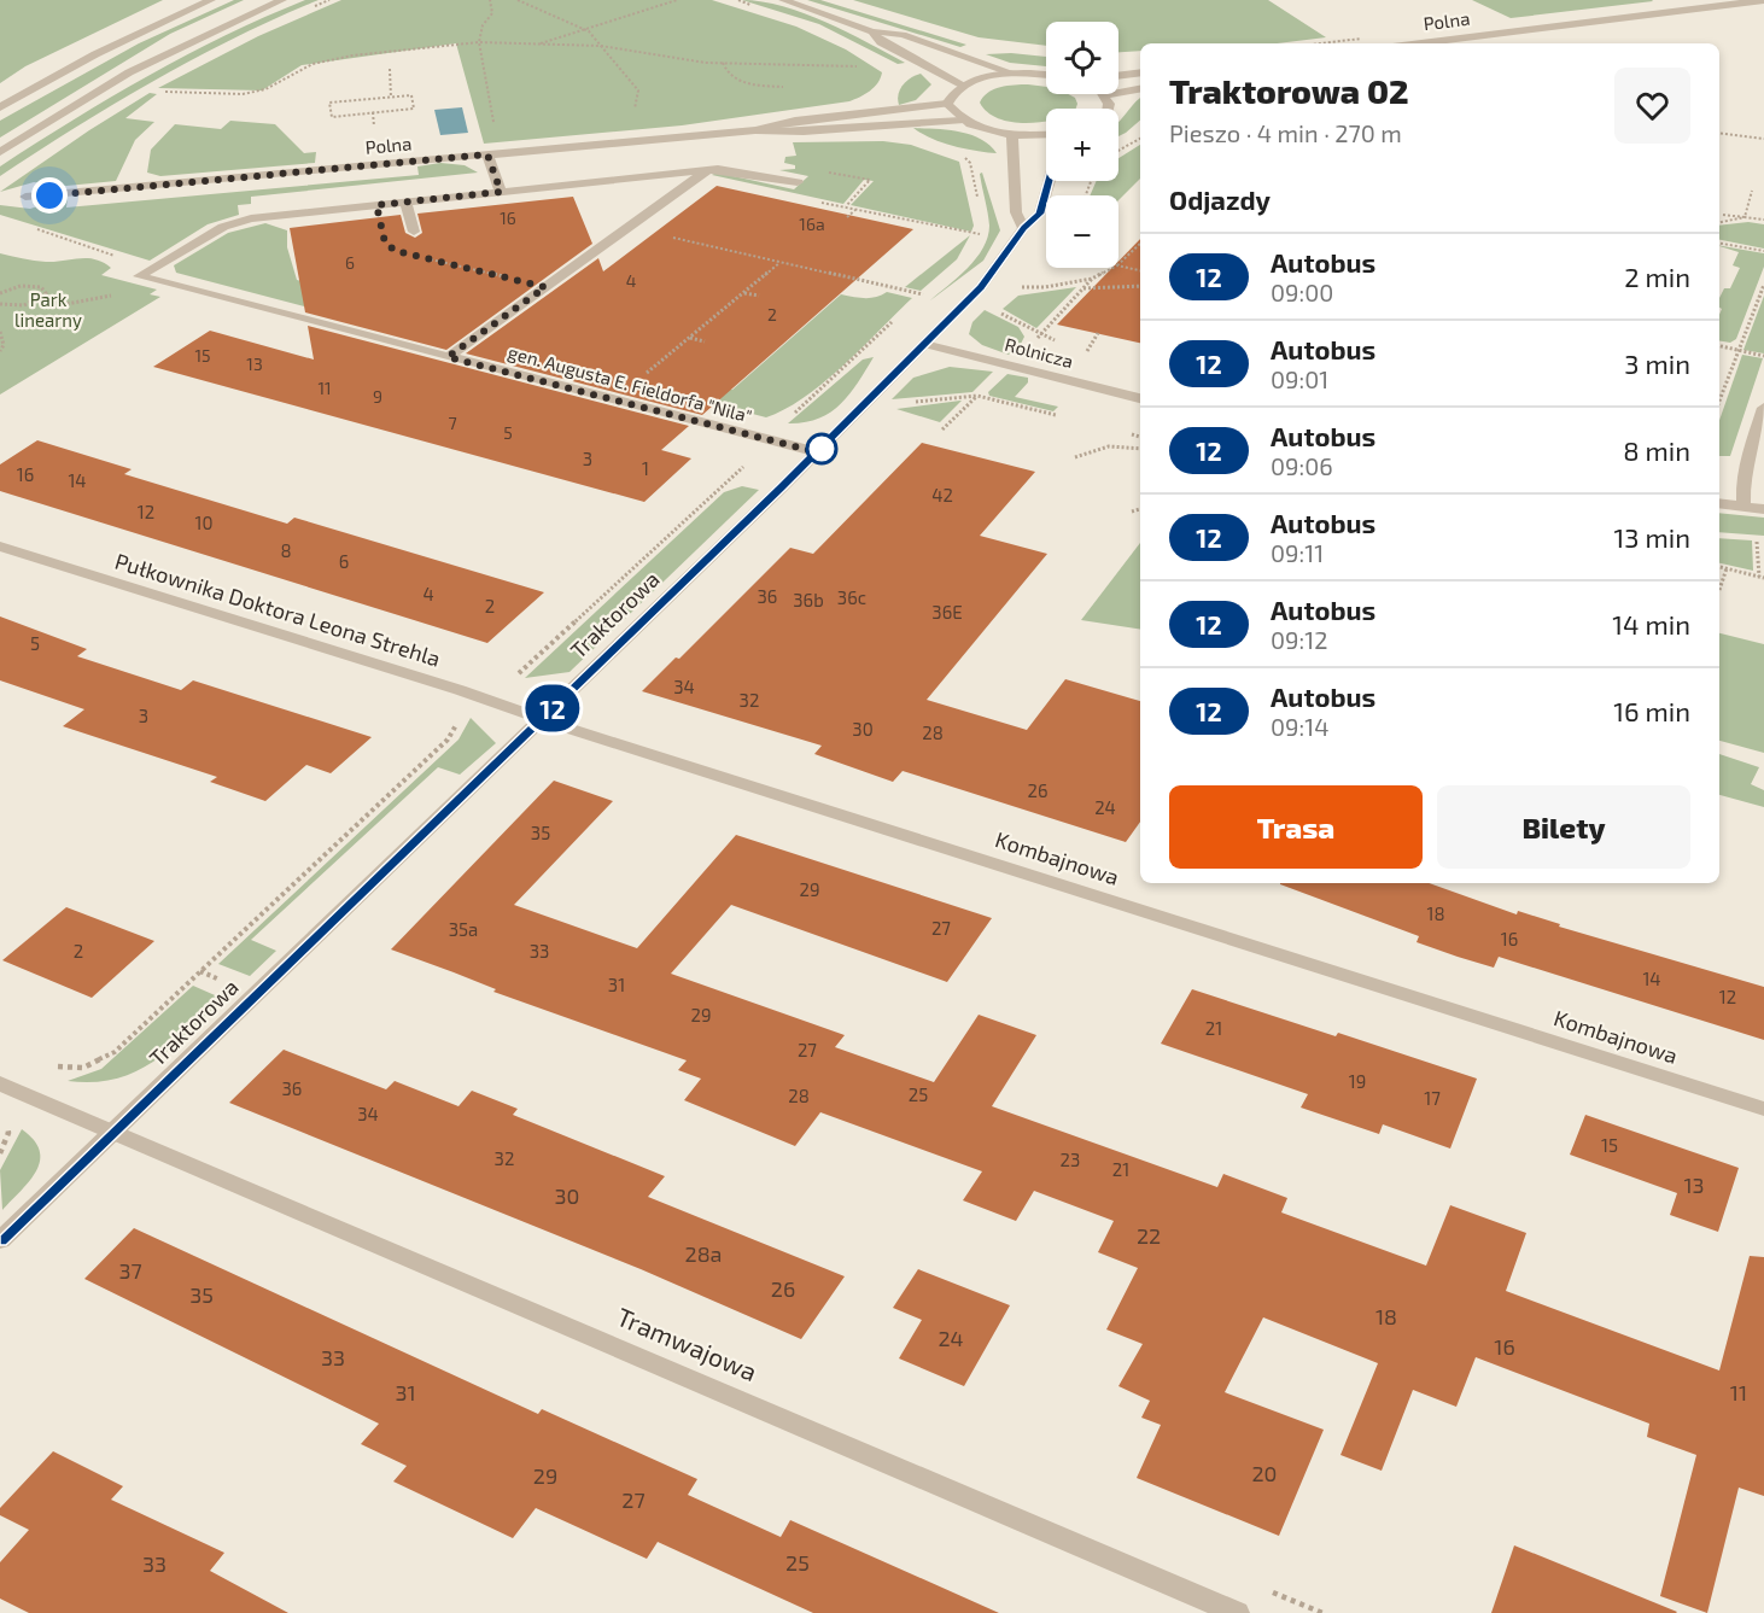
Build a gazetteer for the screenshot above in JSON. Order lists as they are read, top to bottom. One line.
{"streets":{"street":["Polna","Rolnicza","gen. Augusta E. Fieldorfa \"Nila\"","Pułkownika Doktora Leona Strehla","Traktorowa","Kombajnowa","Tramwajowa"]},"crossings":[["Rolnicza","Traktorowa"],["gen. Augusta E. Fieldorfa \"Nila\"","Traktorowa"],["Pułkownika Doktora Leona Strehla","Traktorowa"],["Pułkownika Doktora Leona Strehla","Kombajnowa"],["Traktorowa","Kombajnowa"],["Traktorowa","Tramwajowa"]],"parks":["Park linearny"],"lines":["bus line 12"],"house_numbers":["16","16a","6","4","2","15","13","11","9","7","5","3","1","16","14","42","12","10","8","6","4","36","36c","36b","2","36E","5","34","32","3","30","28","26","24","35","29","18","27","35a","16","2","33","14","31","12","29","21","27","19","36","25","28","17","34","15","32","23","21","13","30","22","28a","37","26","35","18","24","16","33","31","11","20","29","27","25","33"],"page":{"on_map":"12","map_buttons":["+","−"],"heading":[["Traktorowa 02","Pieszo · 4 min · 270 m"],"Odjazdy"],"list":[{"mark":"12","name":"Autobus","note":"09:00","value":"2 min"},{"mark":"12","name":"Autobus","note":"09:01","value":"3 min"},{"mark":"12","name":"Autobus","note":"09:06","value":"8 min"},{"mark":"12","name":"Autobus","note":"09:11","value":"13 min"},{"mark":"12","name":"Autobus","note":"09:12","value":"14 min"},{"mark":"12","name":"Autobus","note":"09:14","value":"16 min"}],"buttons":["Trasa","Bilety"]}}
